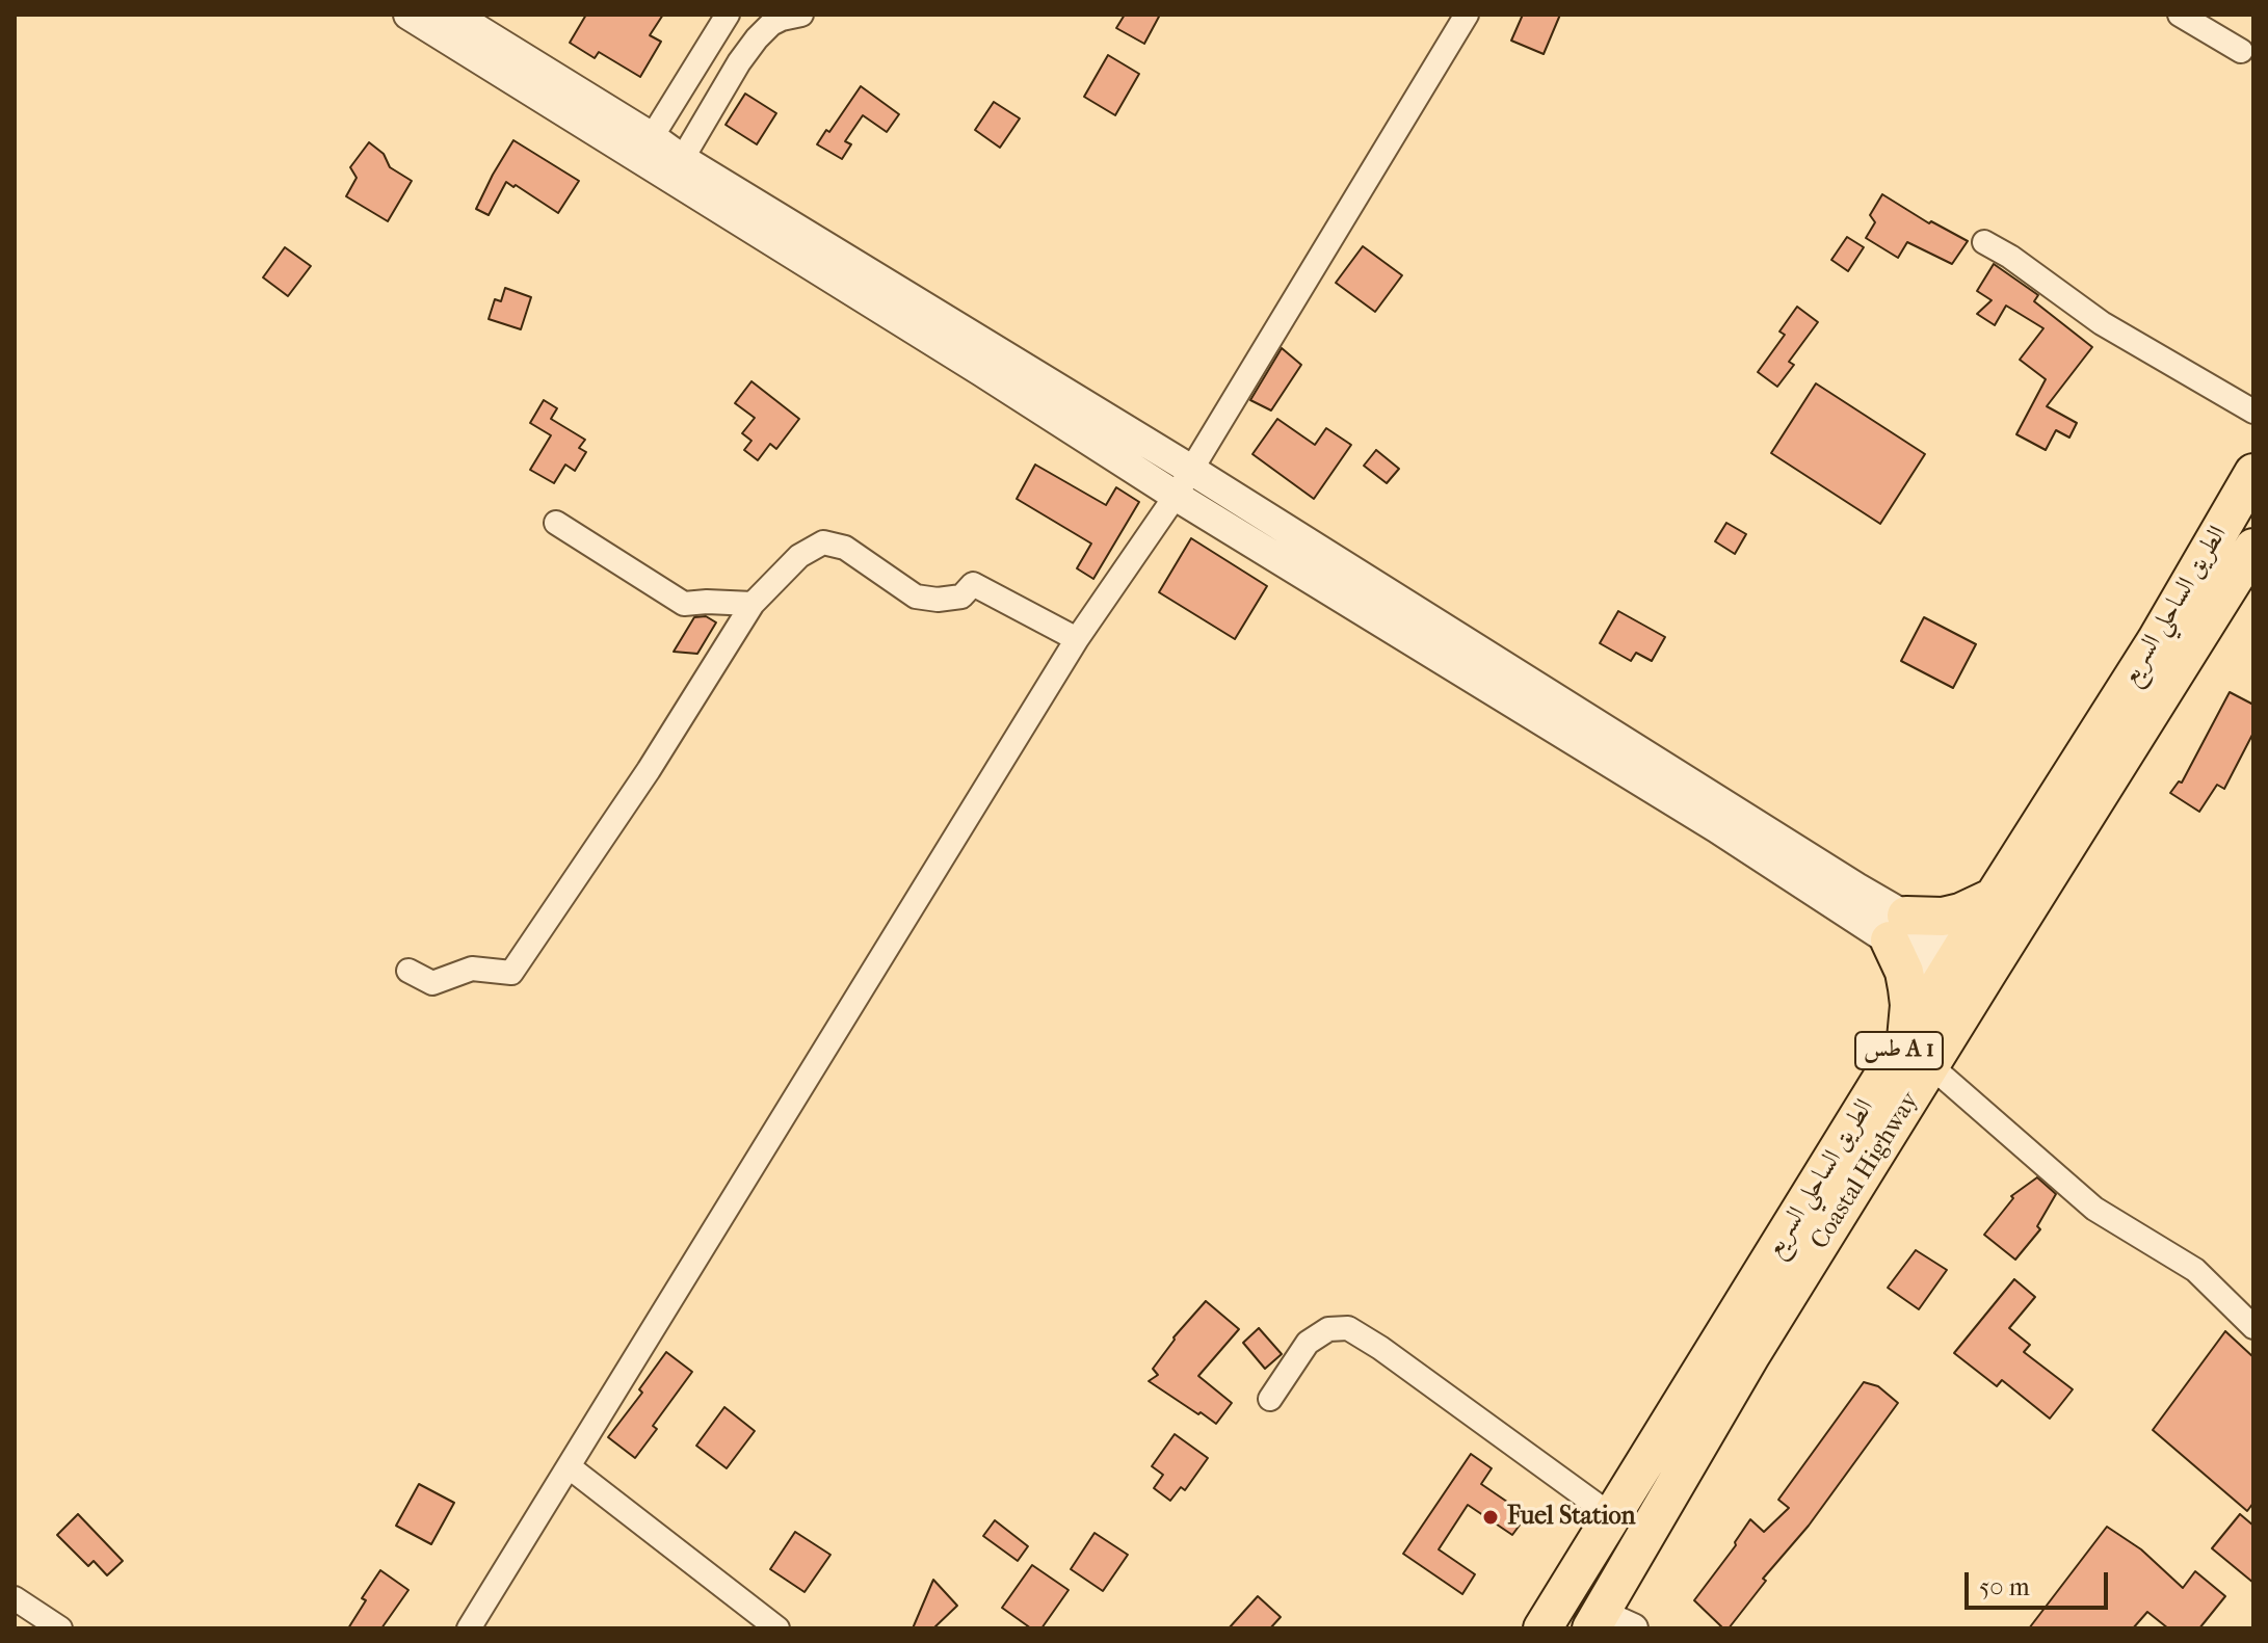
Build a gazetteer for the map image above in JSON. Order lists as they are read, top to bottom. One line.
{"streets":{"highway":["الطريق الساحلي السريع","طس A 1","Coastal Highway"]},"crossings":[["الطريق الساحلي السريع","Coastal Highway"]],"places":["Fuel Station"],"scale_bar":"50 m"}
